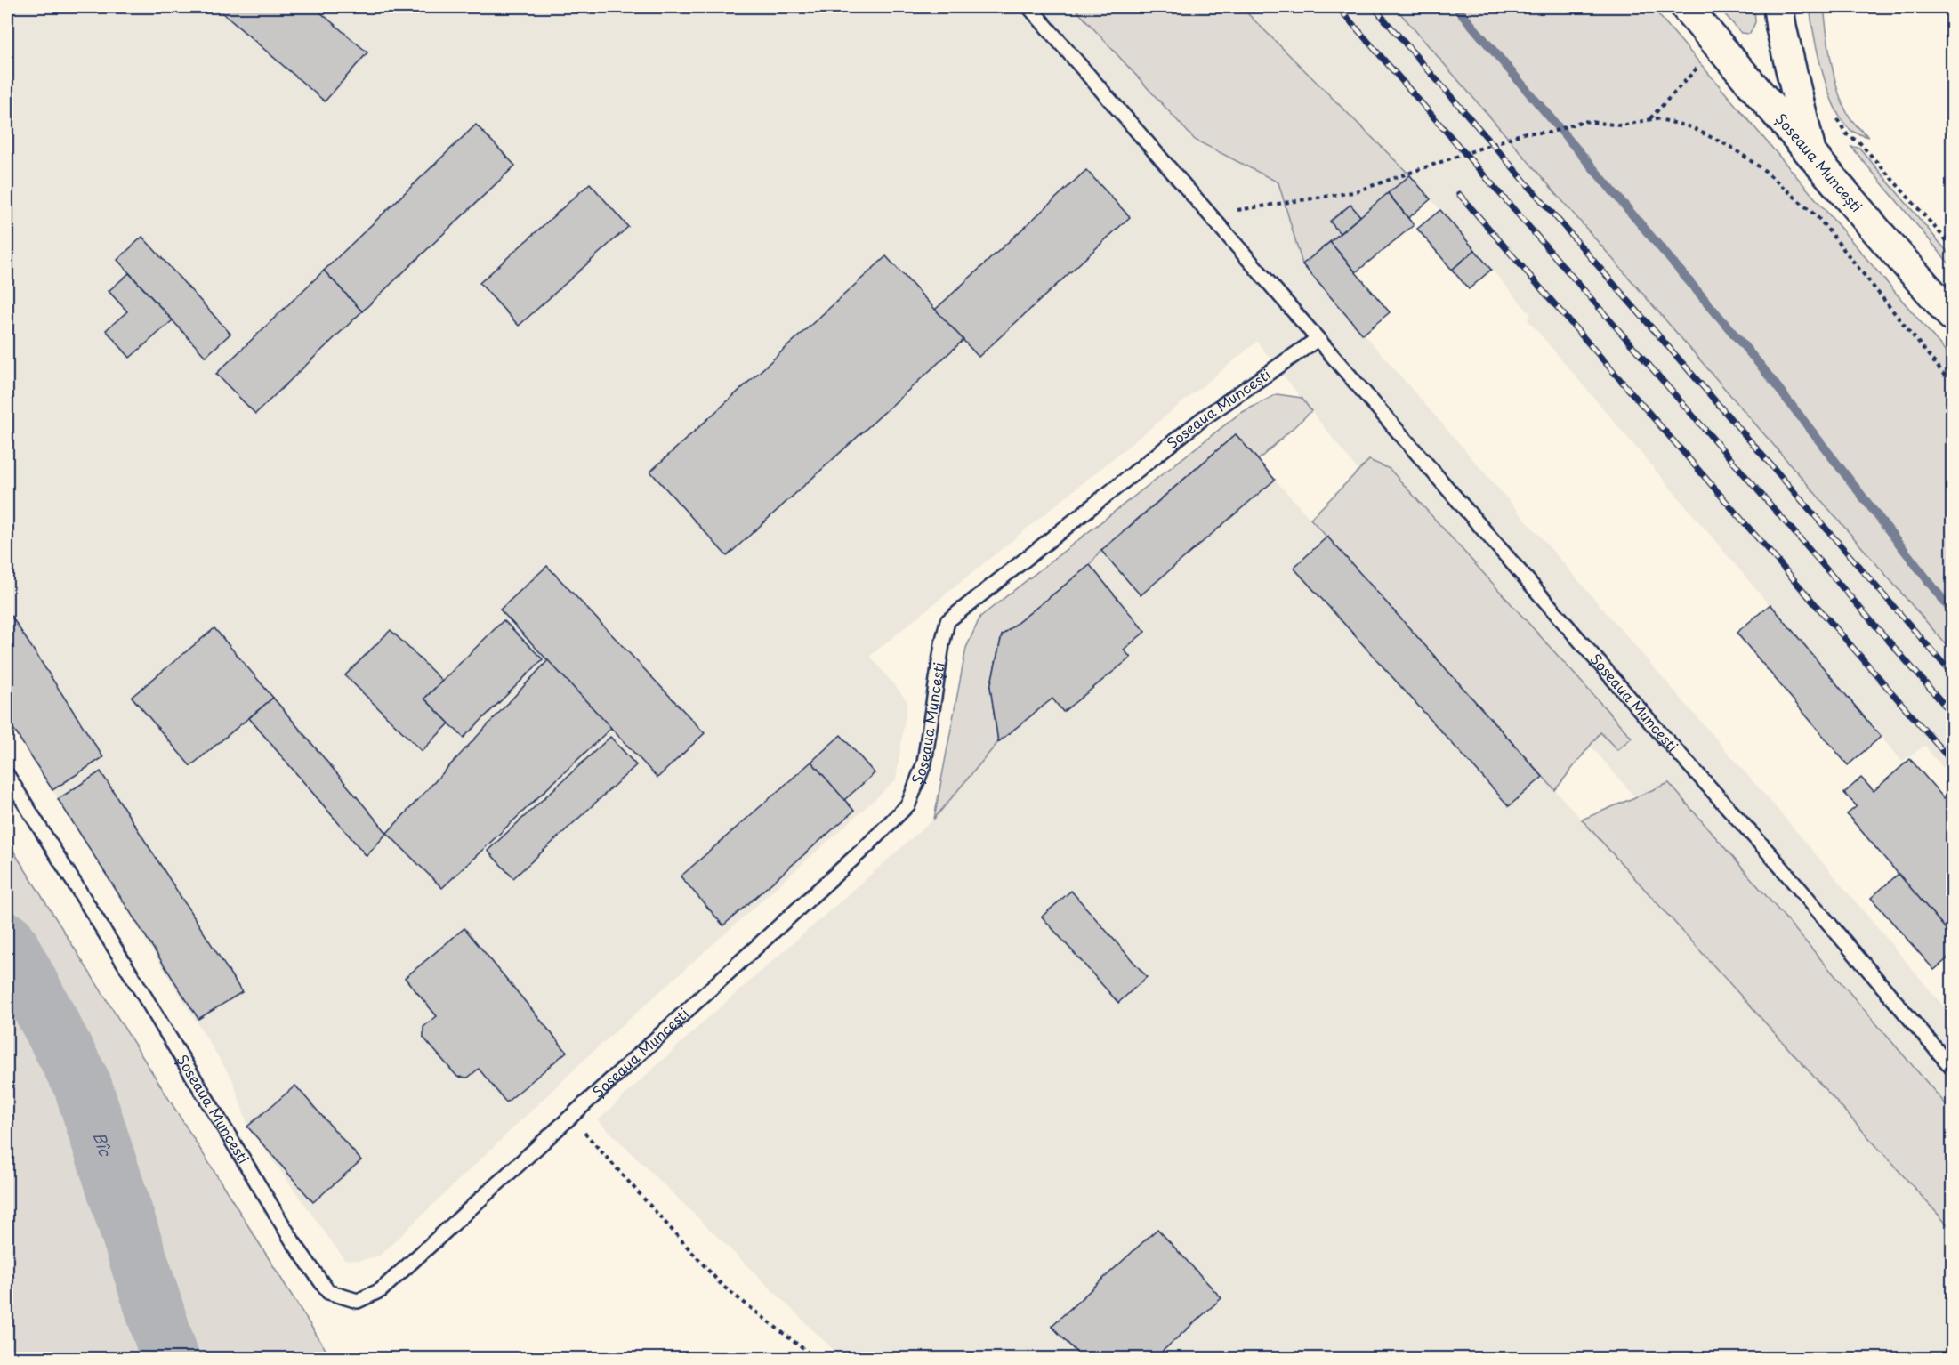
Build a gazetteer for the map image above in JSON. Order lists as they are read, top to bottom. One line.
{"streets":{"main road":["Șoseaua Muncești"]},"water":["Bîc"]}
